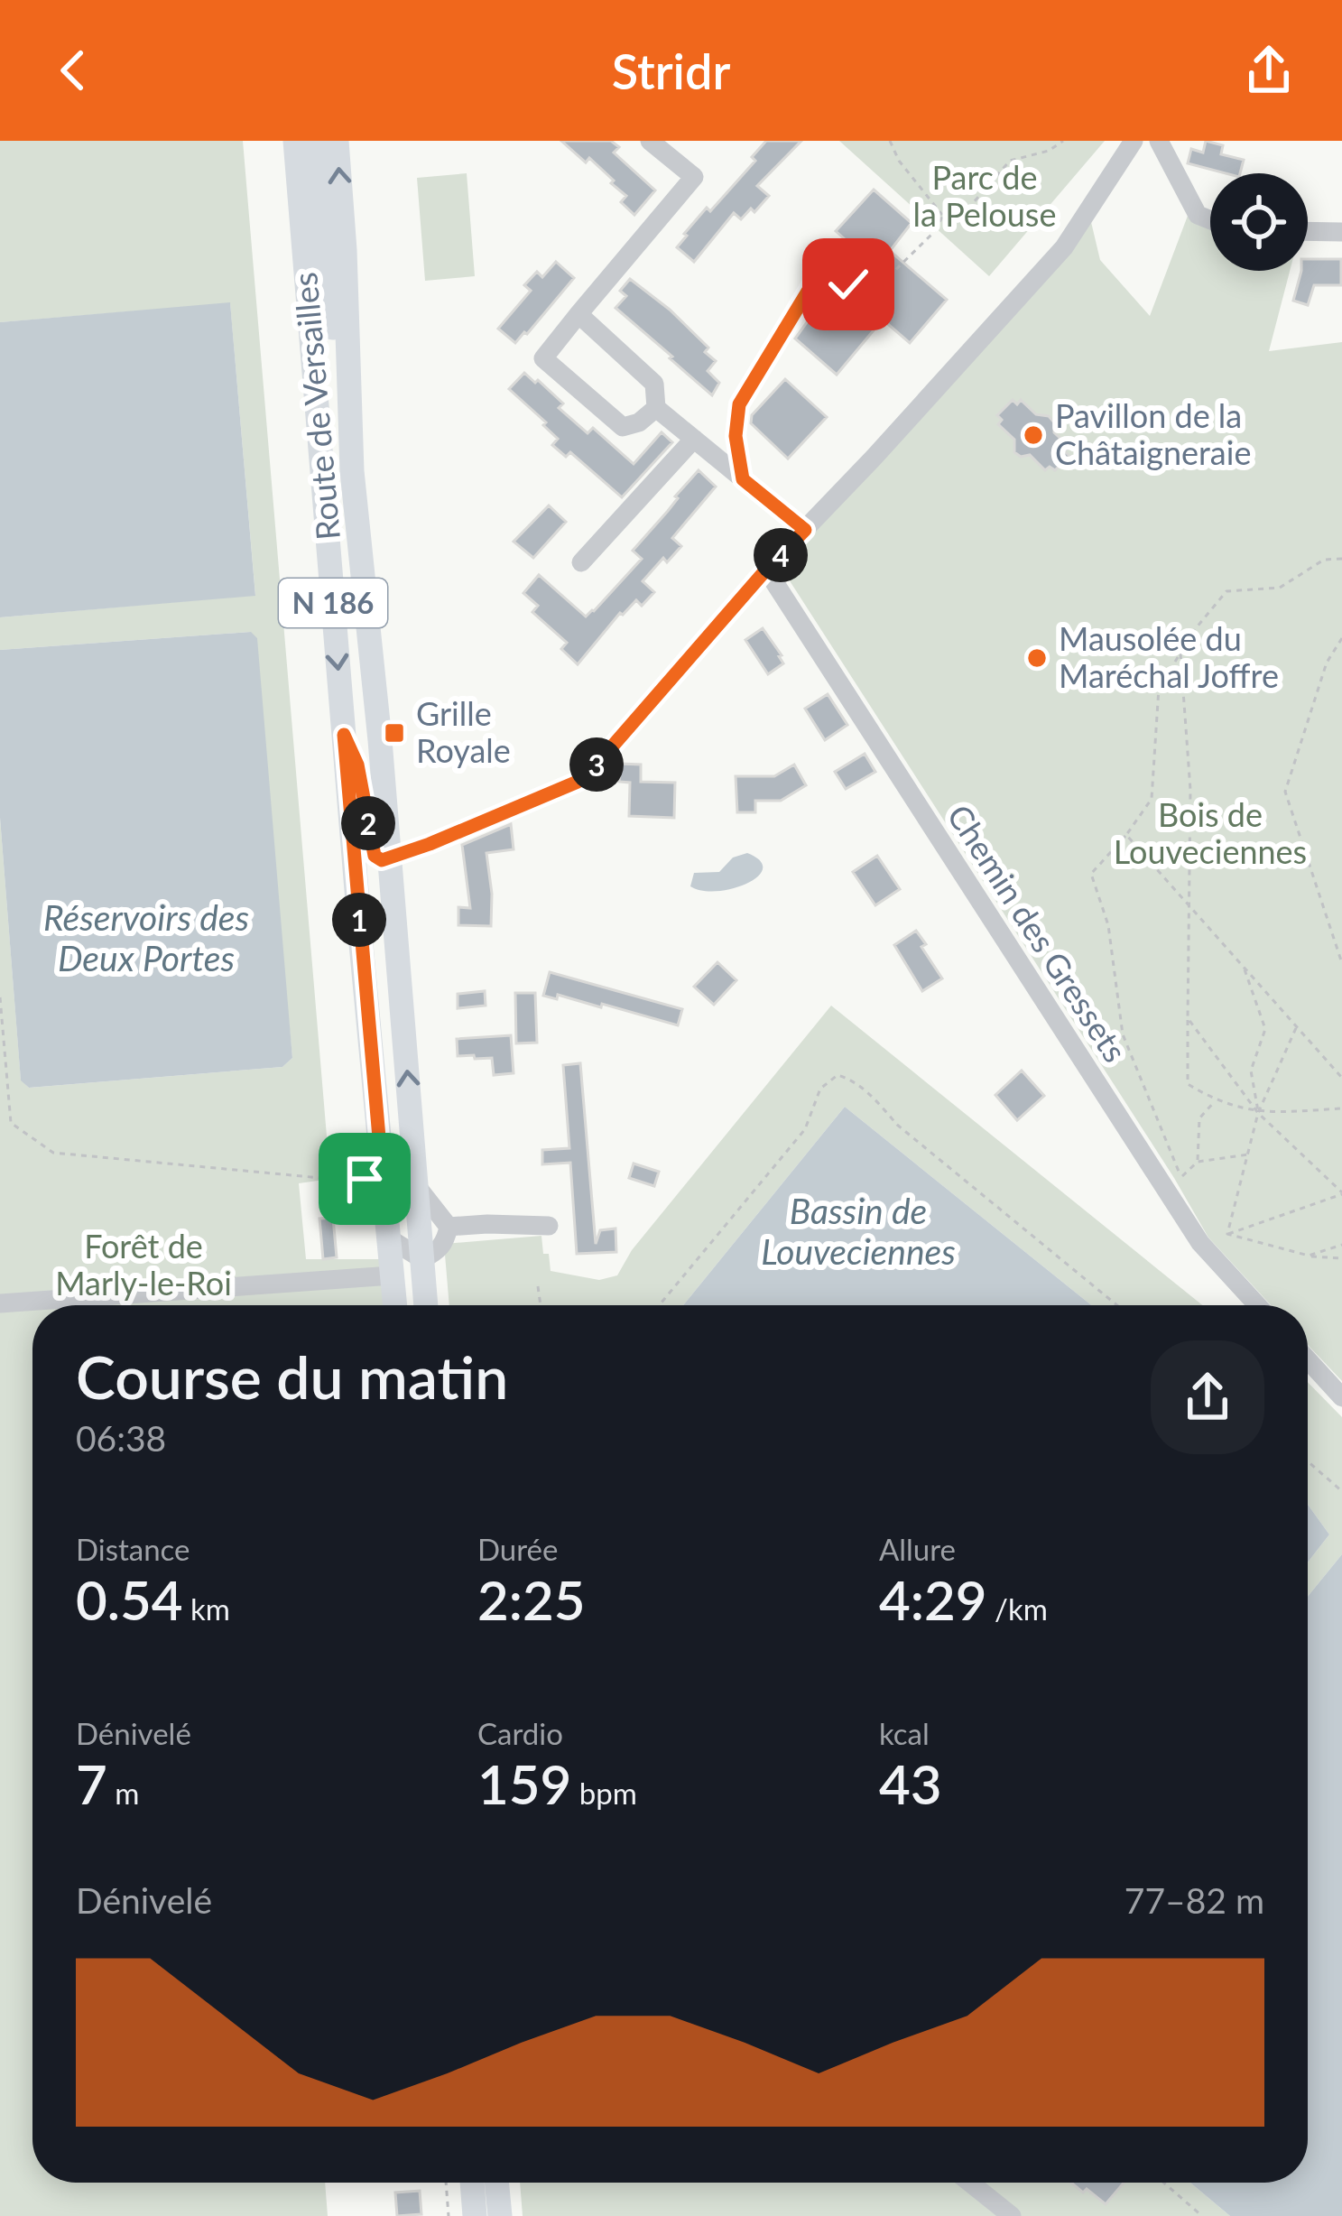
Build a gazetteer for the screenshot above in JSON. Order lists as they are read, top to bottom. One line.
{"streets":{"main road":["Route de Versailles","N 186"],"street":["Chemin des Gressets"]},"water":["Réservoirs des Deux Portes","Bassin de Louveciennes"],"parks":["Parc de la Pelouse","Bois de Louveciennes","Forêt de Marly-le-Roi"],"places":{"other":["Pavillon de la Châtaigneraie","Mausolée du Maréchal Joffre"],"transit":["Grille Royale"]},"page":{"header":"Stridr","pins":["4","3","2","1"],"heading":["Course du matin","06:38"],"stats":[["Distance","0.54 km"],["Durée","2:25"],["Allure","4:29 /km"],["Dénivelé","7 m"],["Cardio","159 bpm"],["kcal","43"]],"chart":["Dénivelé","77–82 m"]}}
